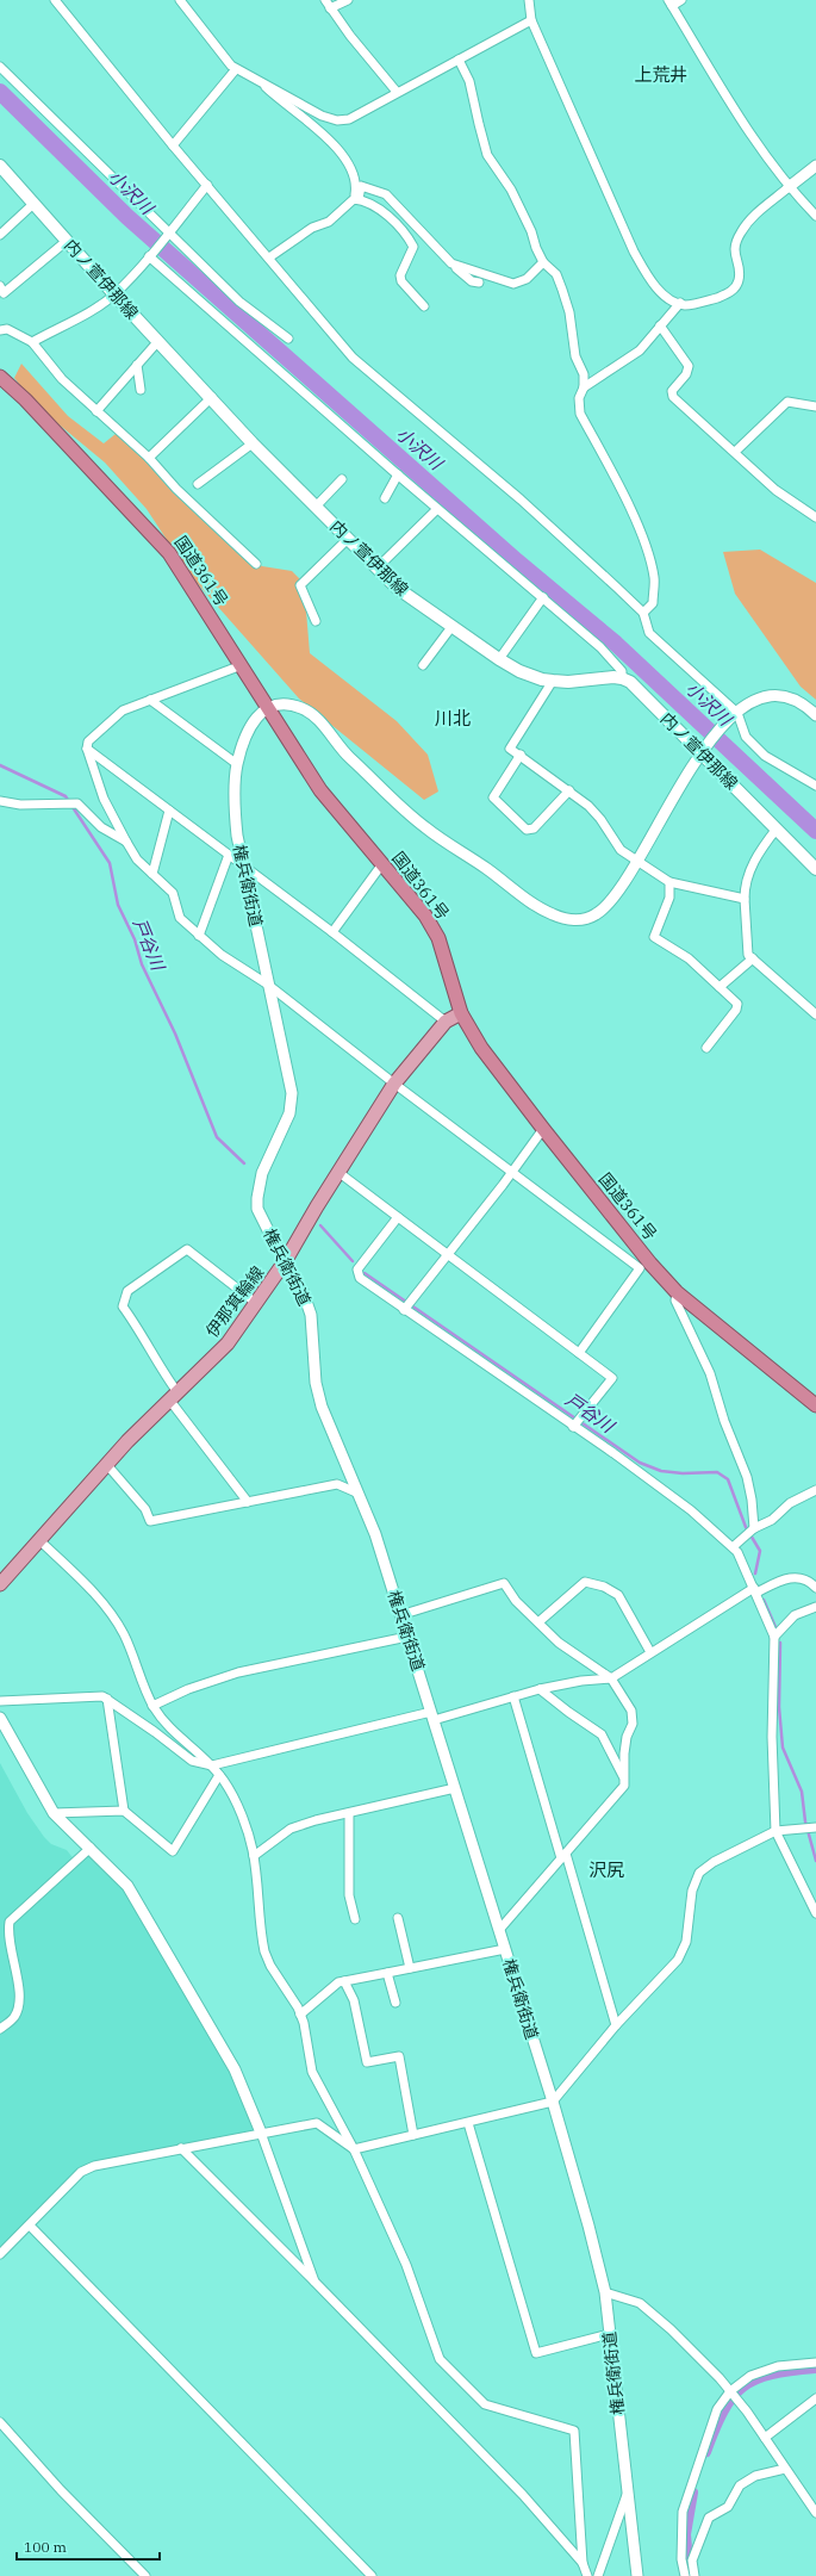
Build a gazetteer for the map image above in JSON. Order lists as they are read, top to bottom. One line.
{"streets":{"highway":["国道361号"],"main road":["内ノ萱伊那線","伊那箕輪線"],"street":["権兵衛街道"]},"crossings":[["国道361号","権兵衛街道"],["国道361号","伊那箕輪線"],["権兵衛街道","伊那箕輪線"]],"districts":["上荒井","川北","沢尻"],"water":["小沢川","戸谷川"],"scale_bar":"100 m"}
